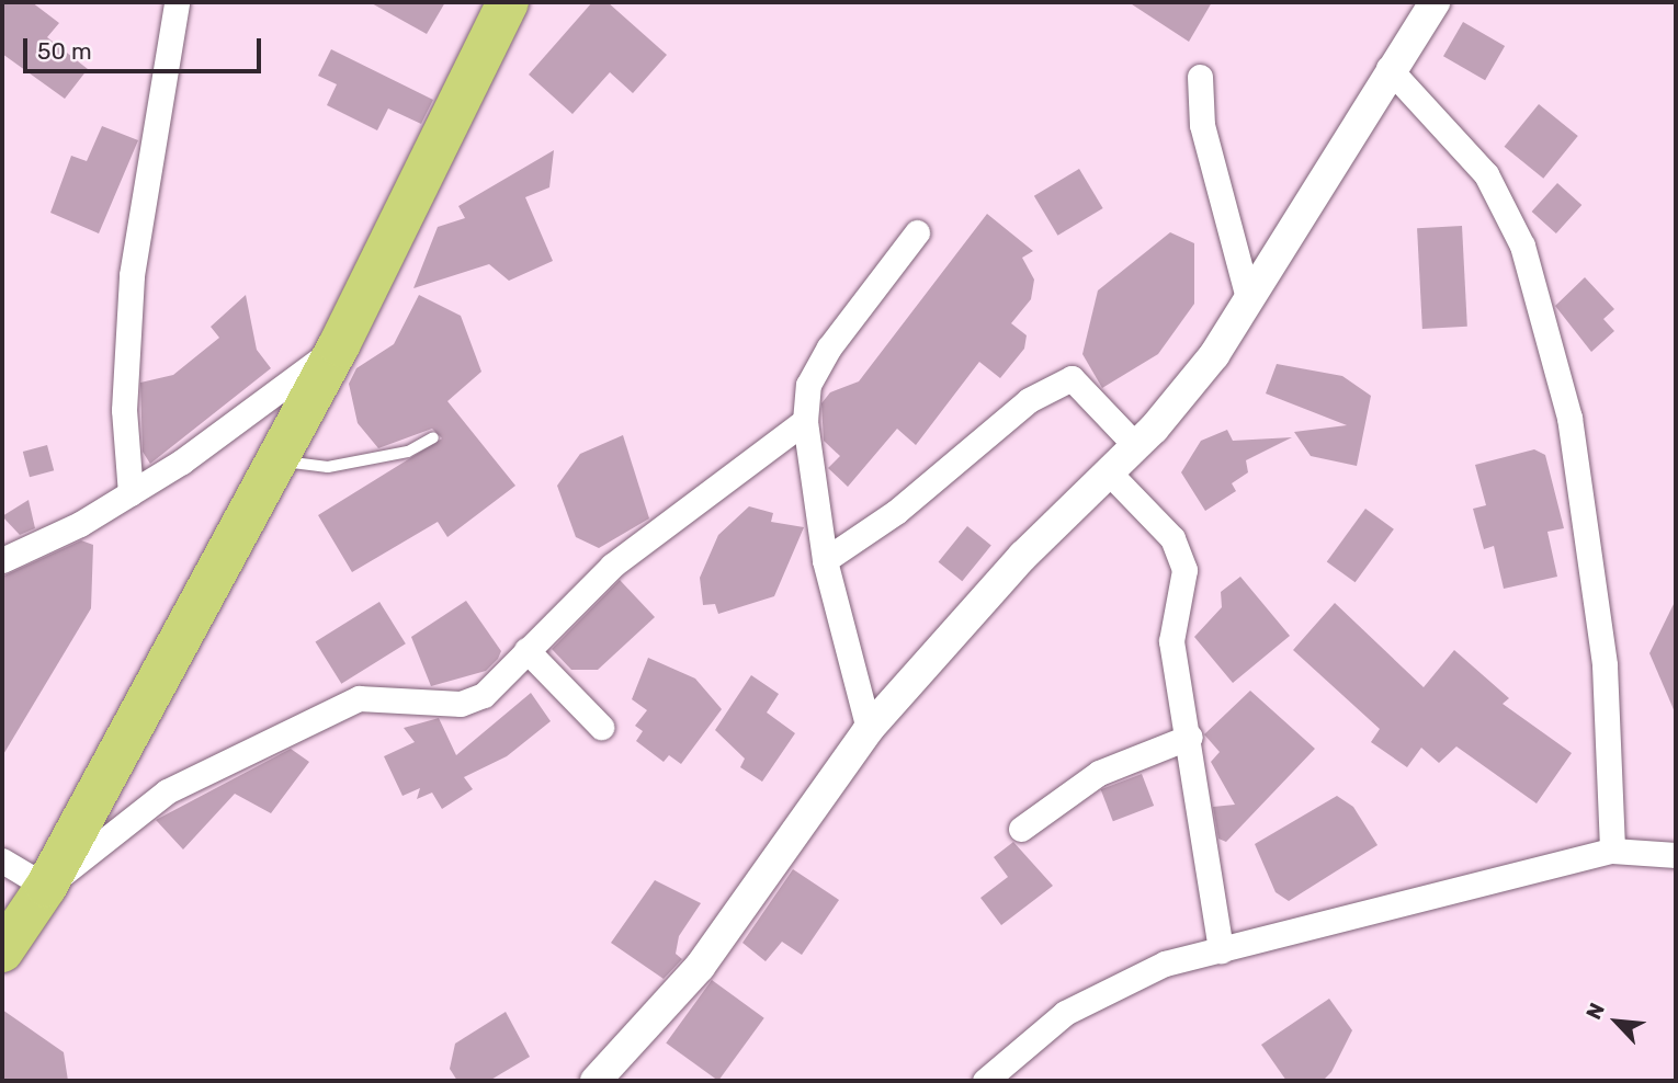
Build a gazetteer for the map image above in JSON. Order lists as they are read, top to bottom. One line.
{"scale_bar":"50 m","north":"top left"}
